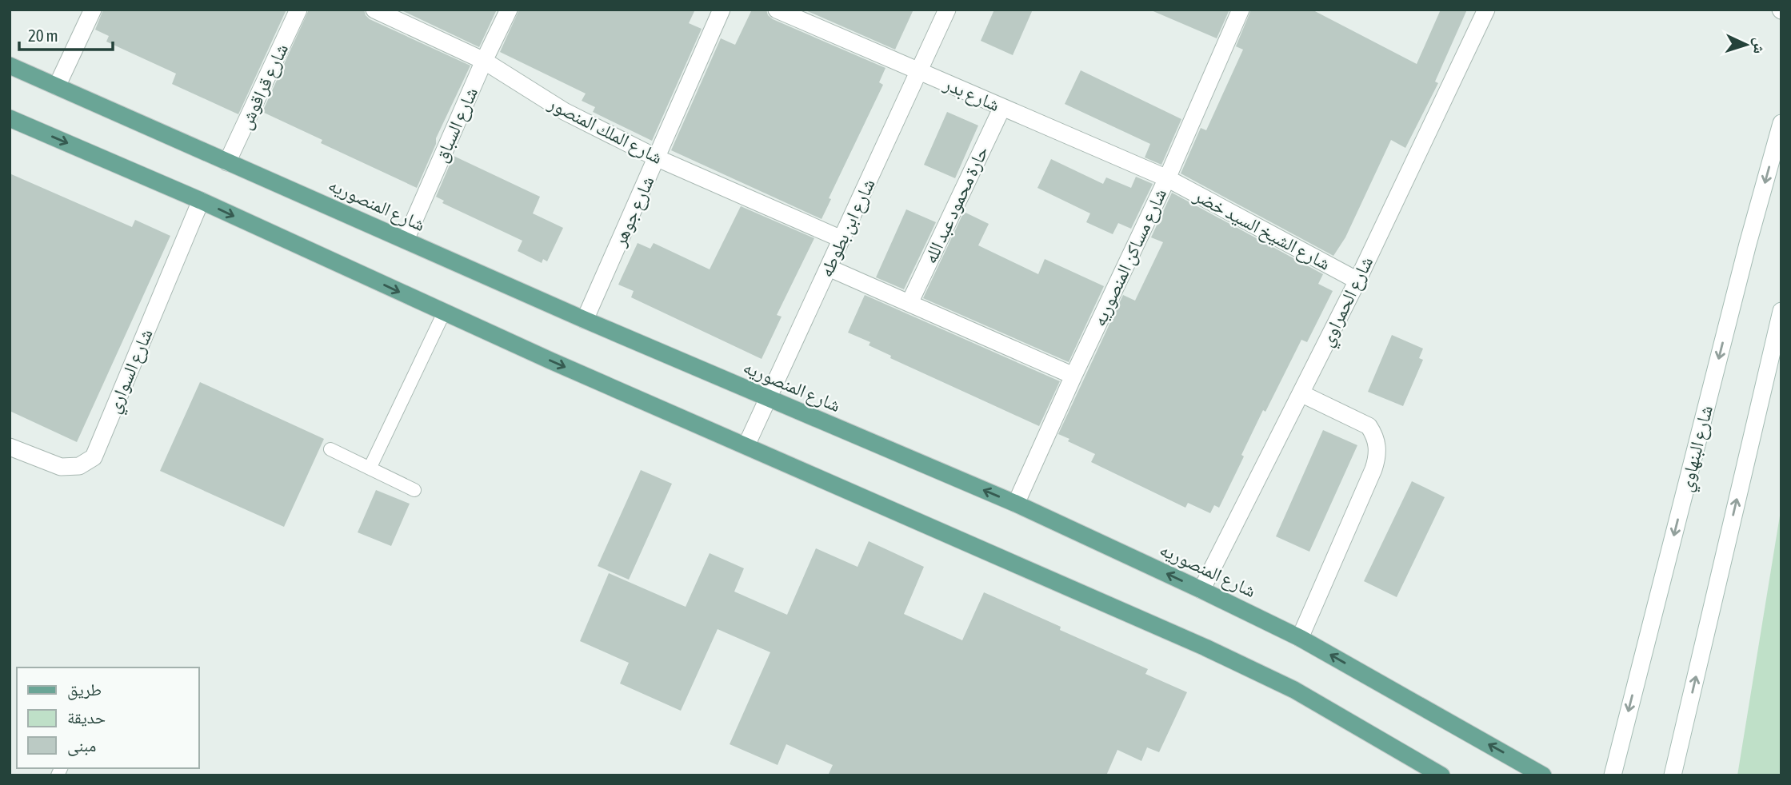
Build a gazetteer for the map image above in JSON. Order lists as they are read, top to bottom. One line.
{"streets":{"main road":["شارع المنصوريه"],"street":["شارع قراقوش","شارع بدر","شارع السباق","شارع الملك المنصور","حارة محمود عبد الله","شارع جوهر","شارع ابن بطوطه","شارع الشيخ السيد خضر","شارع مساكن المنصوريه","شارع الحمراوي","شارع السواري","شارع البنهاوي"]},"crossings":[["شارع قراقوش","شارع المنصوريه"],["شارع بدر","حارة محمود عبد الله"],["شارع بدر","شارع ابن بطوطه"],["شارع بدر","شارع الشيخ السيد خضر"],["شارع بدر","شارع مساكن المنصوريه"],["شارع السباق","شارع الملك المنصور"],["شارع السباق","شارع المنصوريه"],["شارع الملك المنصور","شارع جوهر"],["شارع الملك المنصور","شارع ابن بطوطه"],["شارع المنصوريه","شارع جوهر"],["شارع المنصوريه","شارع ابن بطوطه"],["شارع المنصوريه","شارع مساكن المنصوريه"],["شارع المنصوريه","شارع الحمراوي"],["شارع الشيخ السيد خضر","شارع مساكن المنصوريه"],["شارع الشيخ السيد خضر","شارع الحمراوي"]],"legend":["طريق","حديقة","مبنى"],"scale_bar":"20 m","north":"right"}
